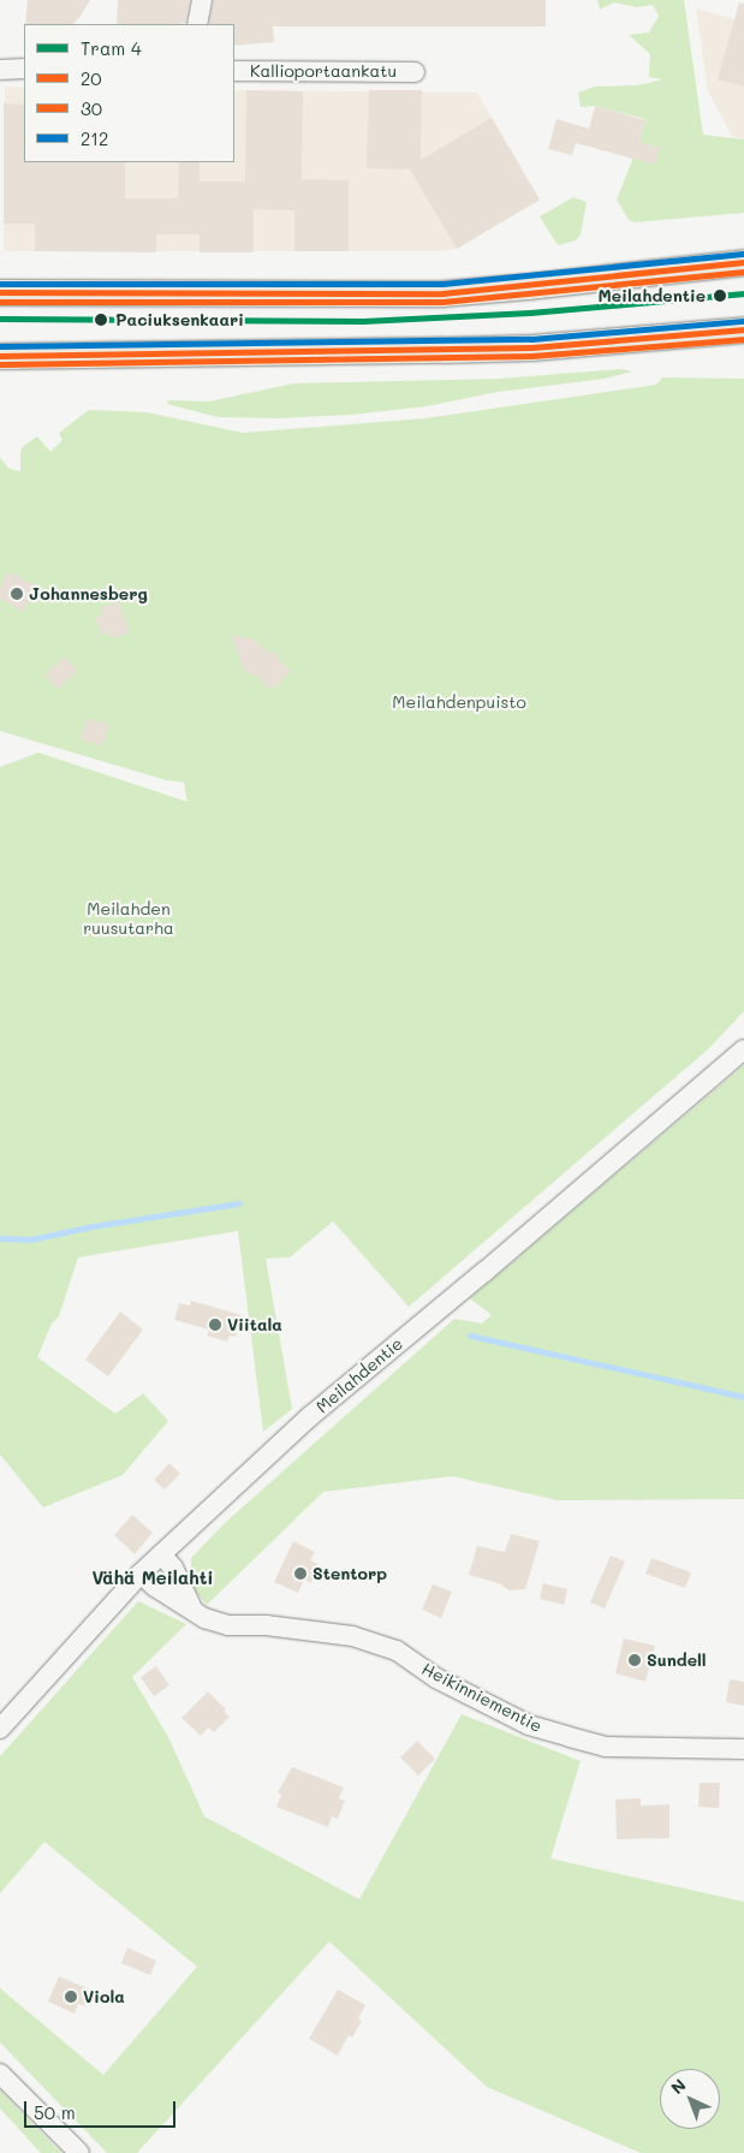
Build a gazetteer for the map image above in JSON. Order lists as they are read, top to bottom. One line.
{"streets":{"street":["Kallioportaankatu","Meilahdentie","Heikinniementie"]},"crossings":[["Meilahdentie","Heikinniementie"]],"districts":["Vähä Meilahti"],"parks":["Meilahdenpuisto","Meilahden ruusutarha"],"places":["Meilahdentie","Paciuksenkaari","Johannesberg","Viitala","Stentorp","Sundell","Viola"],"lines":["transit line 212","transit line 20","transit line 30","tram line 4"],"legend":["Tram 4","20","30","212"],"scale_bar":"50 m","north":"top left"}
